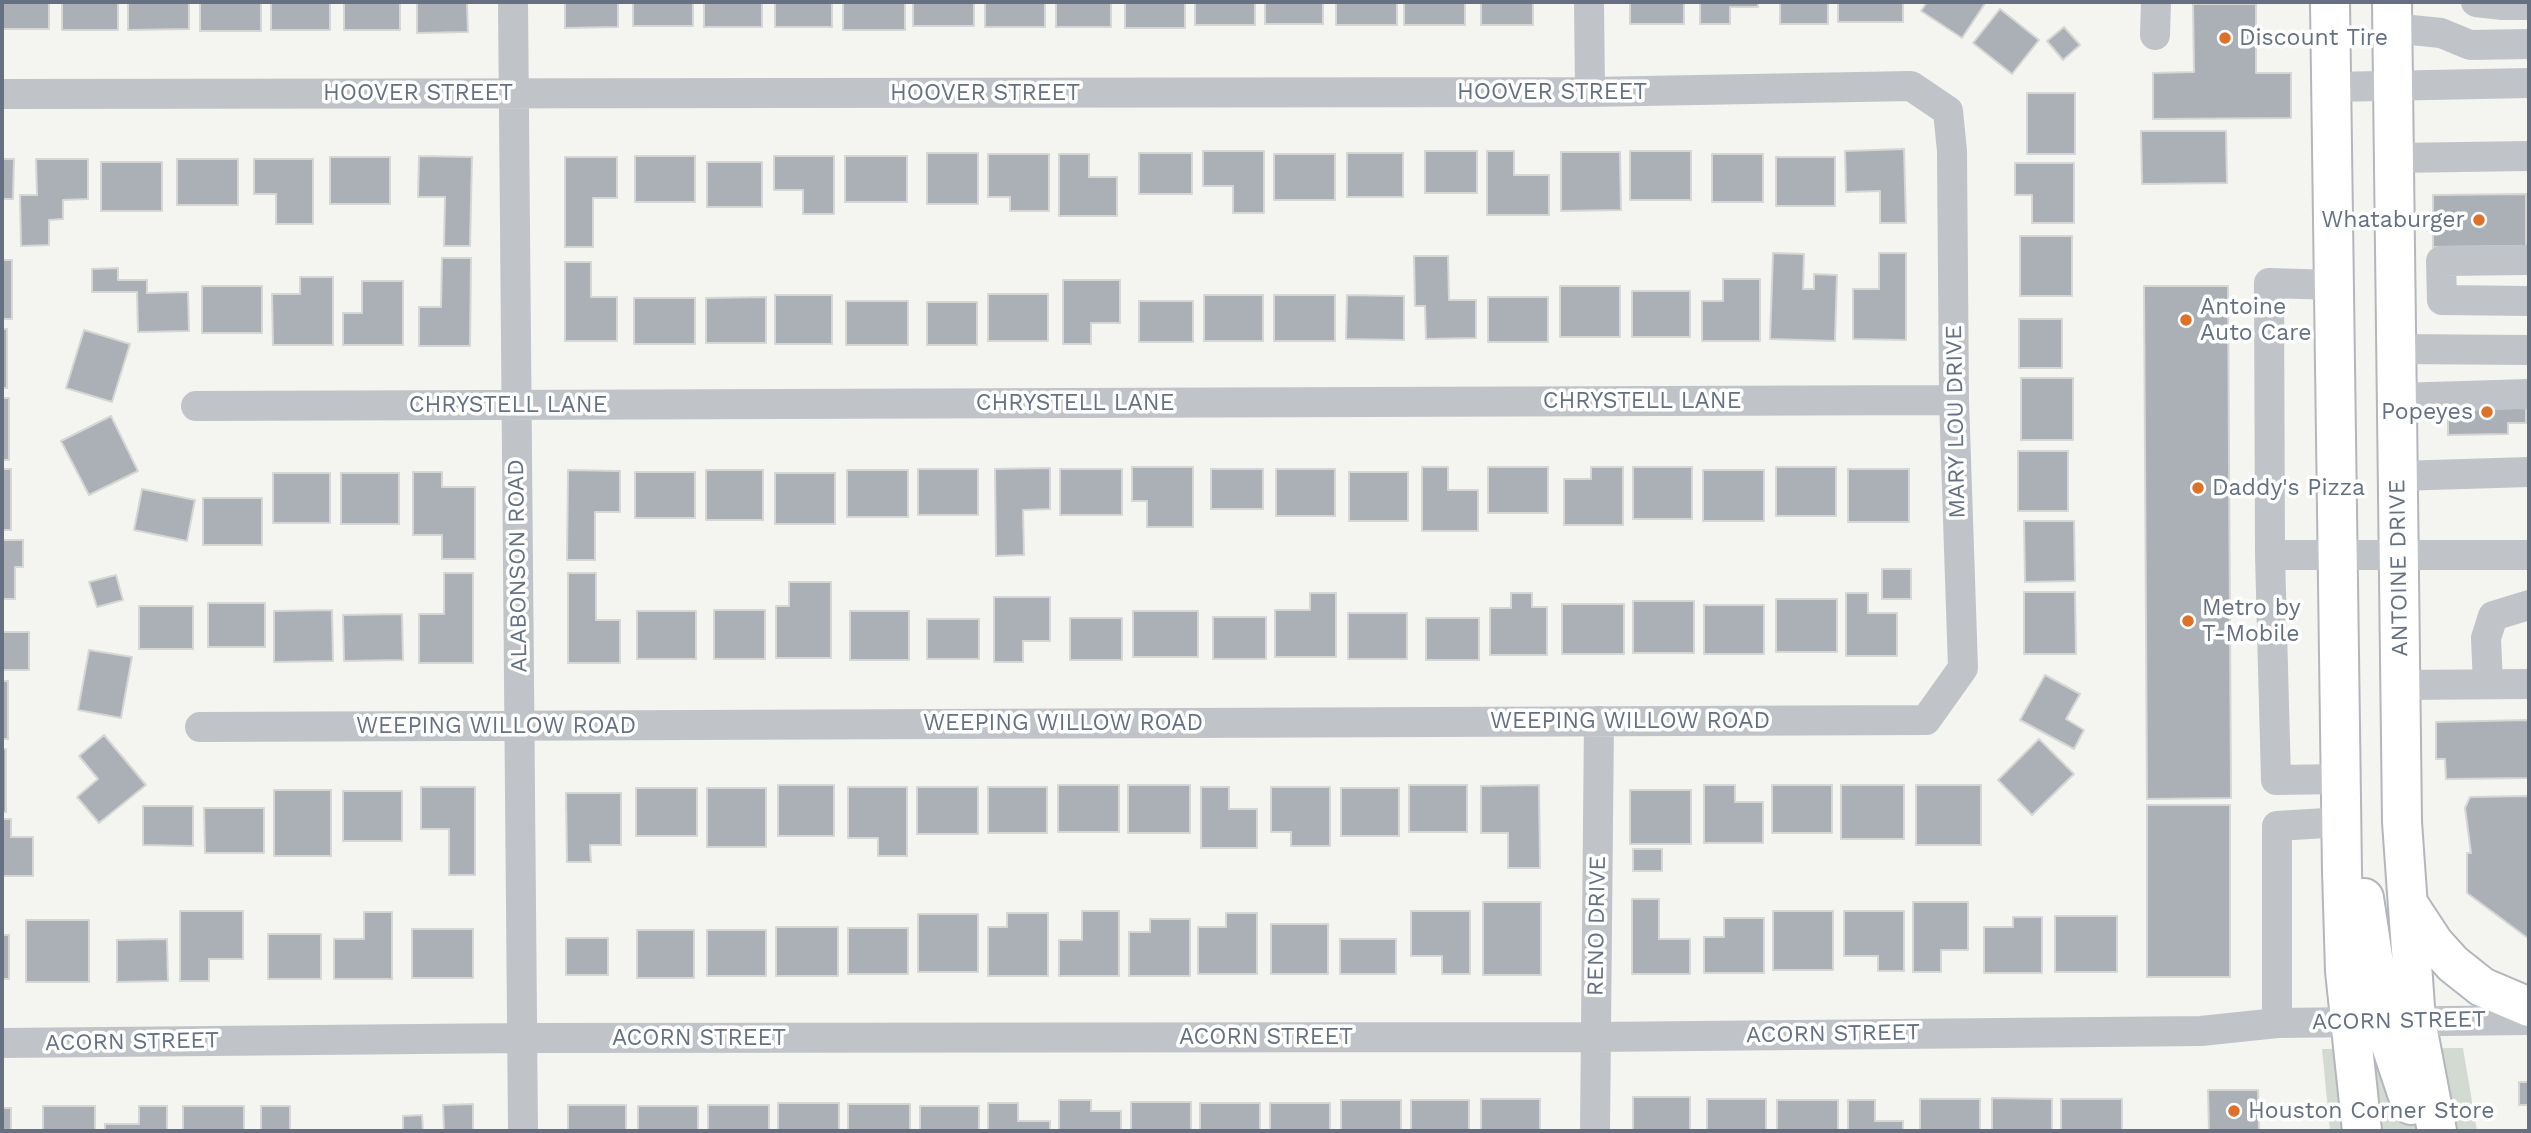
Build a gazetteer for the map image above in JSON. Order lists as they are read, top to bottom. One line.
{"streets":{"main road":["ANTOINE DRIVE"],"street":["HOOVER STREET","CHRYSTELL LANE","MARY LOU DRIVE","ALABONSON ROAD","WEEPING WILLOW ROAD","RENO DRIVE","ACORN STREET"]},"crossings":[["HOOVER STREET","MARY LOU DRIVE"],["HOOVER STREET","ALABONSON ROAD"],["CHRYSTELL LANE","MARY LOU DRIVE"],["CHRYSTELL LANE","ALABONSON ROAD"],["MARY LOU DRIVE","WEEPING WILLOW ROAD"],["ALABONSON ROAD","WEEPING WILLOW ROAD"],["ALABONSON ROAD","ACORN STREET"],["ANTOINE DRIVE","ACORN STREET"],["WEEPING WILLOW ROAD","RENO DRIVE"],["RENO DRIVE","ACORN STREET"]],"places":["Discount Tire","Whataburger","Antoine Auto Care","Popeyes","Daddy's Pizza","Metro by T-Mobile","Houston Corner Store"]}
